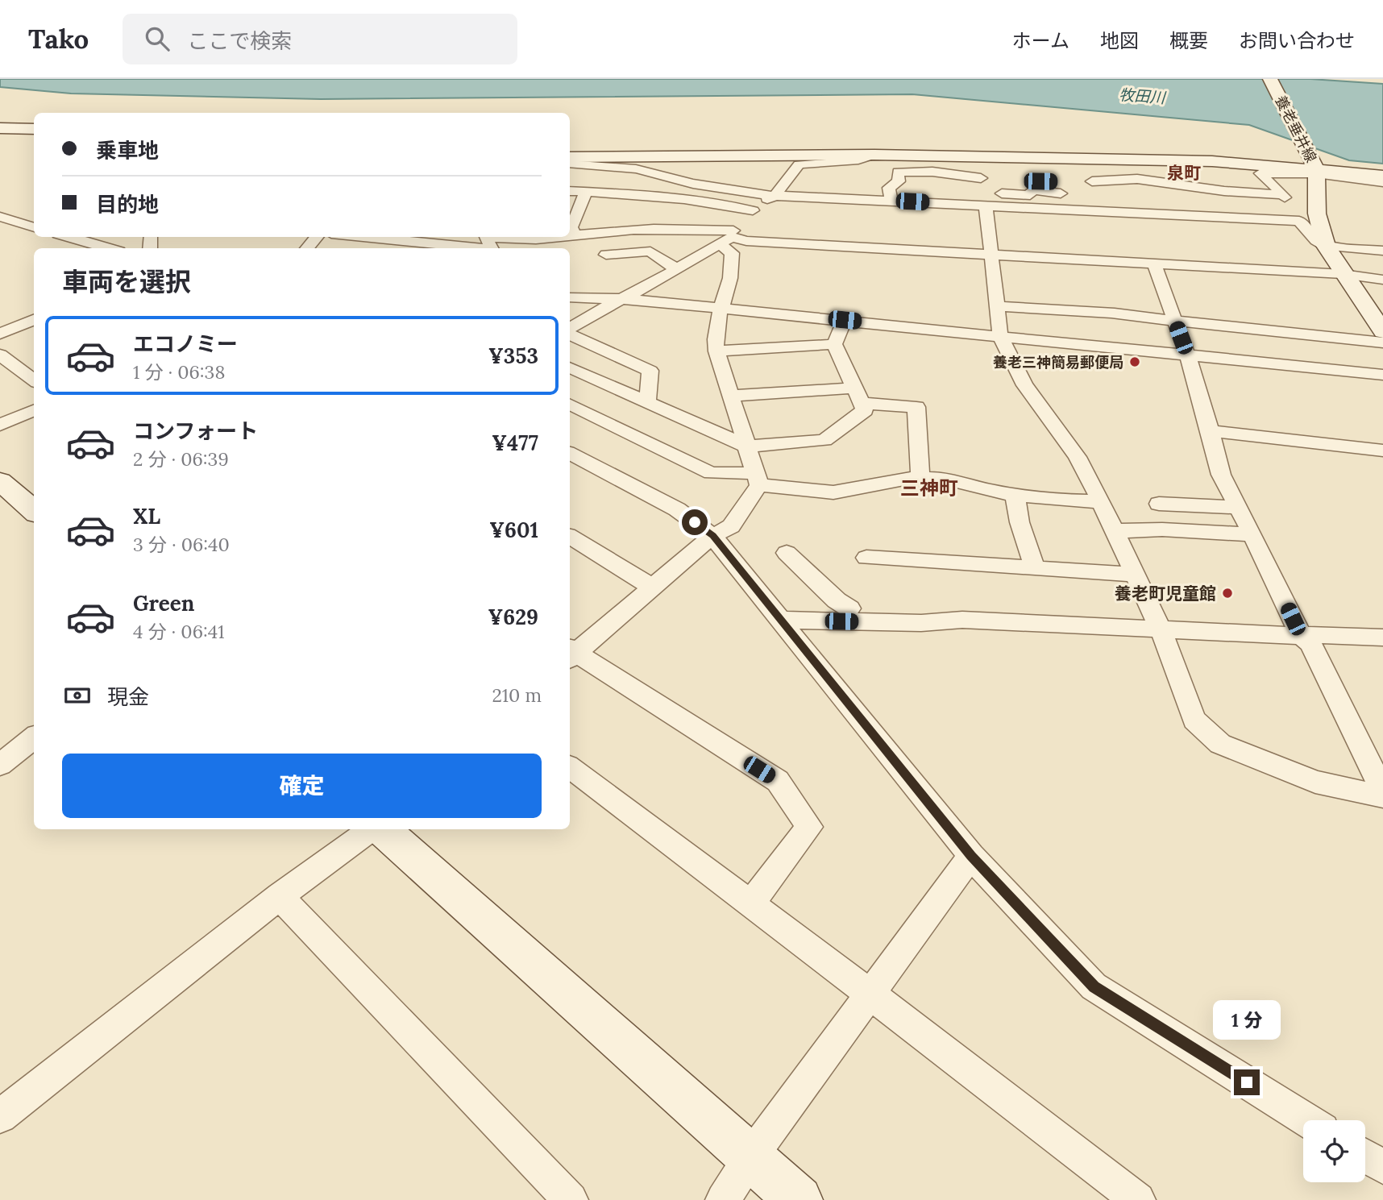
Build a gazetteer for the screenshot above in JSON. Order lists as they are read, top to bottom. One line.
{"streets":{"street":["養老垂井線"]},"districts":["泉町","三神町"],"water":["牧田川"],"places":["養老三神簡易郵便局","養老町児童館"],"page":{"header":"Tako","search":"ここで検索","nav":["ホーム","地図","概要","お問い合わせ"],"banner":["乗車地","目的地"],"heading":"車両を選択","list":[{"name":"エコノミー","note":"1 分 · 06:38","value":"¥353"},{"name":"コンフォート","note":"2 分 · 06:39","value":"¥477"},{"name":"XL","note":"3 分 · 06:40","value":"¥601"},{"name":"Green","note":"4 分 · 06:41","value":"¥629"}],"pay":["現金","210 m"],"buttons":"確定","bubble":"1 分"}}
